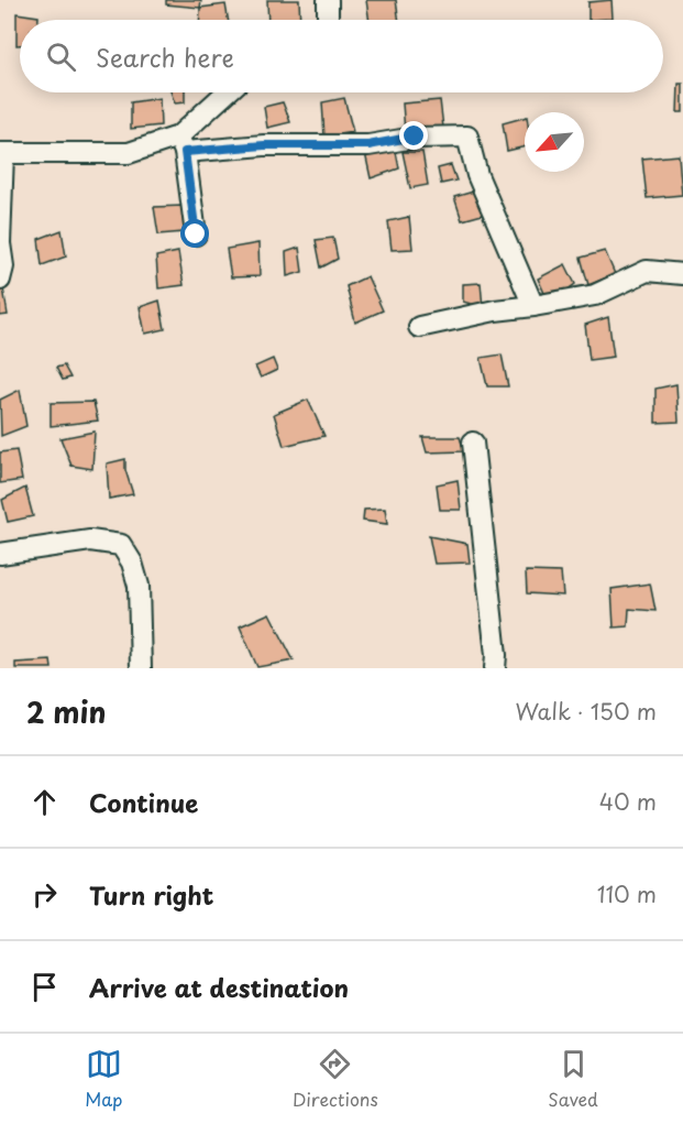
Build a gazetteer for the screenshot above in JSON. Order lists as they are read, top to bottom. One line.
{"north":"bottom left","page":{"search":"Search here","heading":["2 min","Walk · 150 m"],"list":[["Continue","40 m"],["Turn right","110 m"],"Arrive at destination"],"nav":["Map","Directions","Saved"]}}
